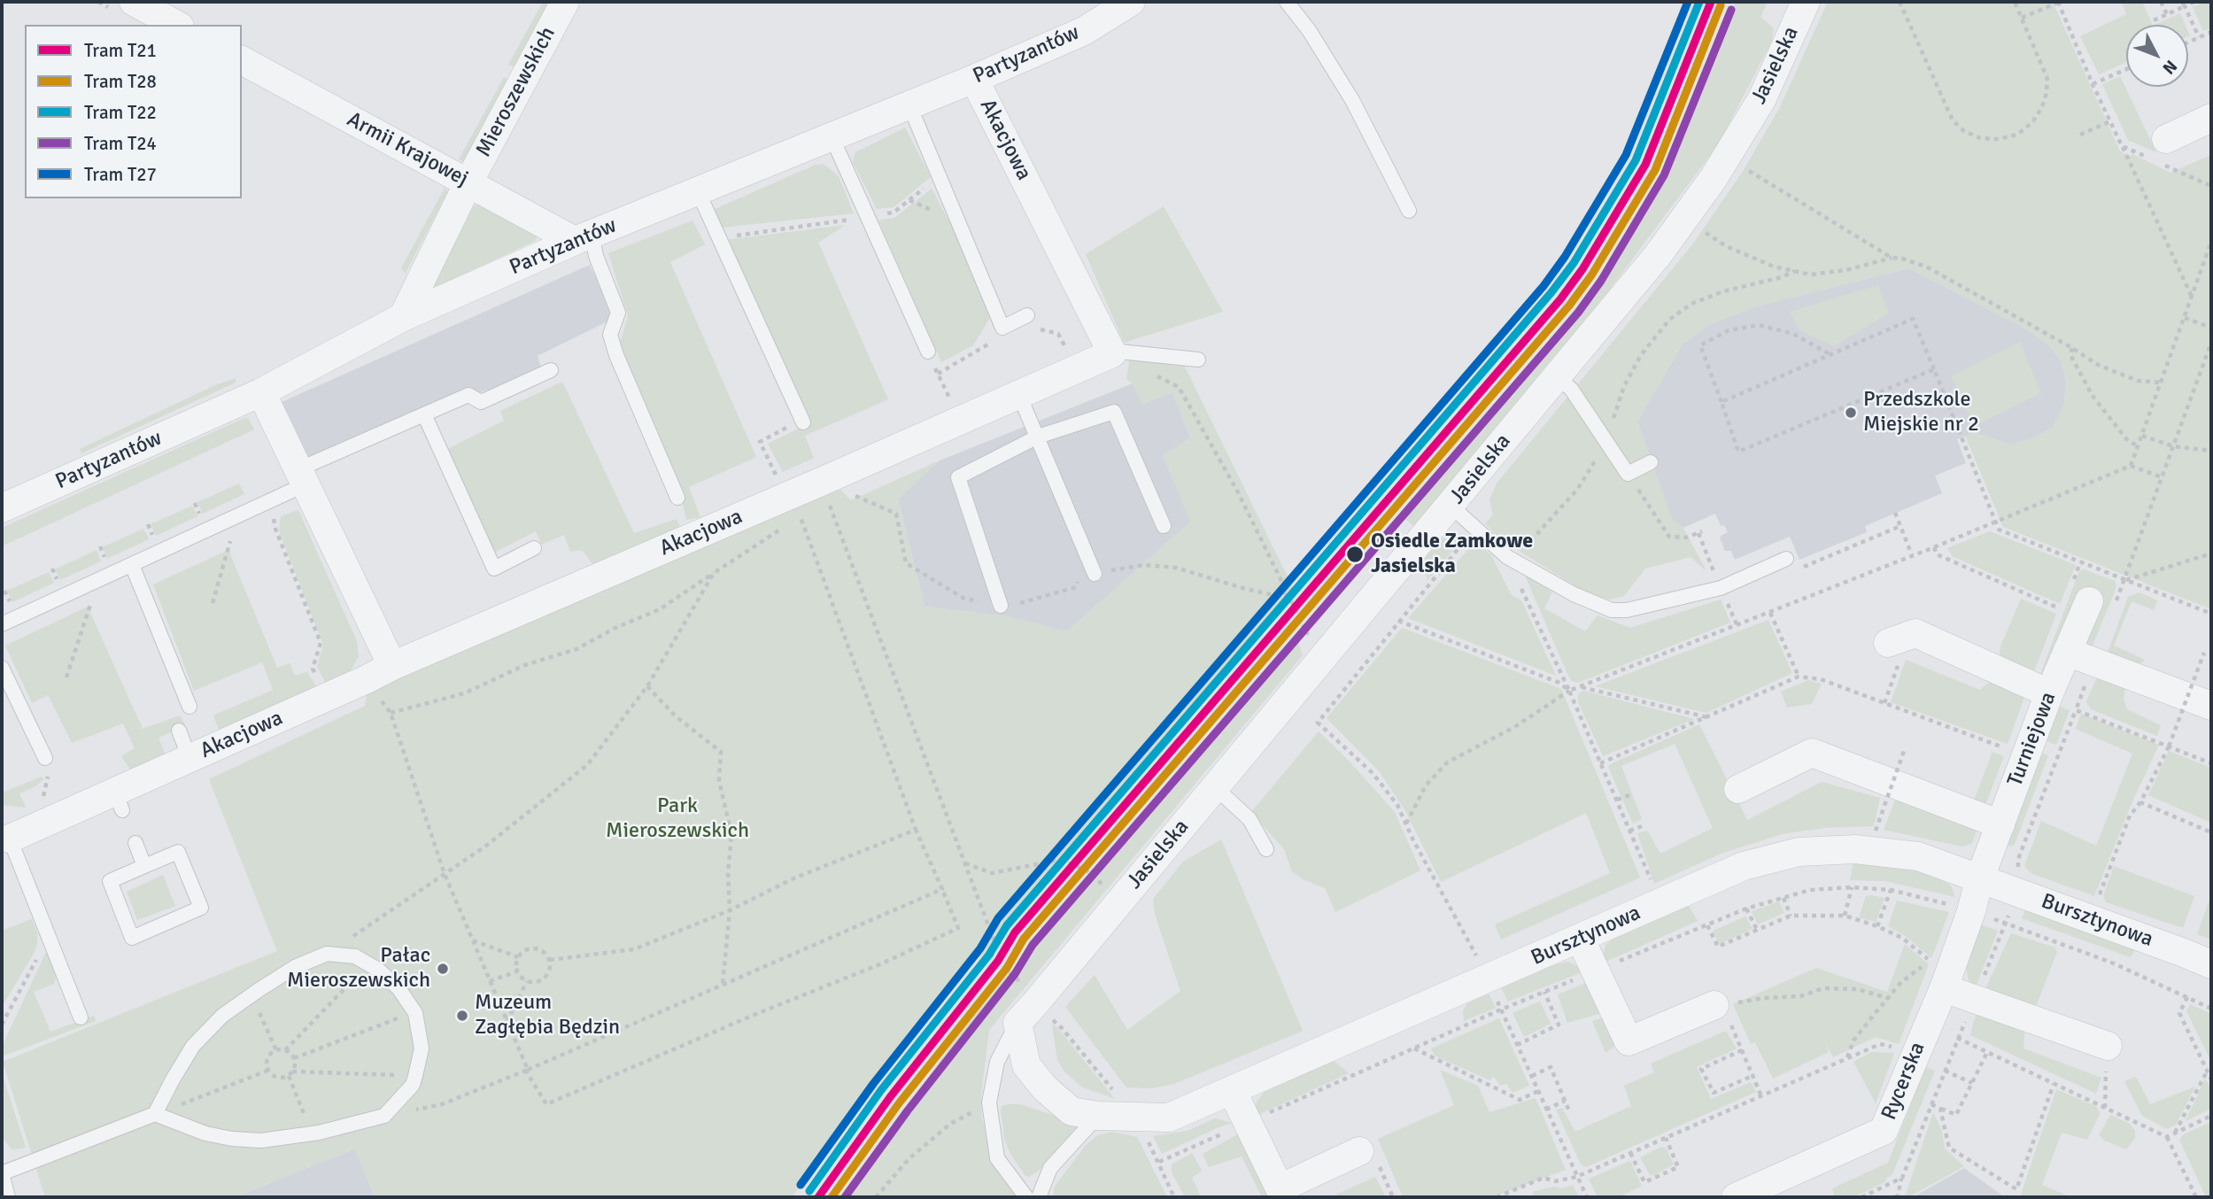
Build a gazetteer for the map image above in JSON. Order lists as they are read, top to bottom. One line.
{"streets":{"street":["Partyzantów","Jasielska","Mieroszewskich","Akacjowa","Armii Krajowej","Turniejowa","Bursztynowa","Rycerska"]},"crossings":[["Partyzantów","Mieroszewskich"],["Partyzantów","Akacjowa"],["Partyzantów","Armii Krajowej"],["Jasielska","Bursztynowa"],["Mieroszewskich","Armii Krajowej"],["Turniejowa","Bursztynowa"],["Turniejowa","Rycerska"],["Bursztynowa","Rycerska"]],"parks":["Park Mieroszewskich"],"places":["Przedszkole Miejskie nr 2","Osiedle Zamkowe Jasielska","Pałac Mieroszewskich","Muzeum Zagłębia Będzin"],"lines":["tram line T21","tram line T22","tram line T27","tram line T28","tram line T24"],"legend":["Tram T21","Tram T28","Tram T22","Tram T24","Tram T27"],"north":"bottom right"}
